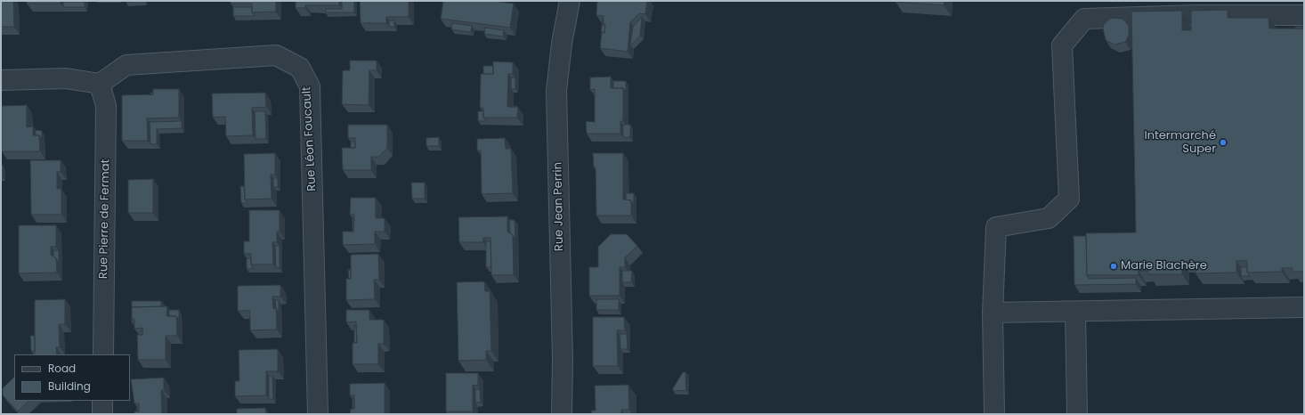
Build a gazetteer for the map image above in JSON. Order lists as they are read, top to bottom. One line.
{"streets":{"street":["Rue Léon Foucault","Rue Jean Perrin","Rue Pierre de Fermat"]},"crossings":[["Rue Léon Foucault","Rue Pierre de Fermat"]],"places":["Intermarché Super","Marie Blachère"],"legend":["Road","Building"]}
